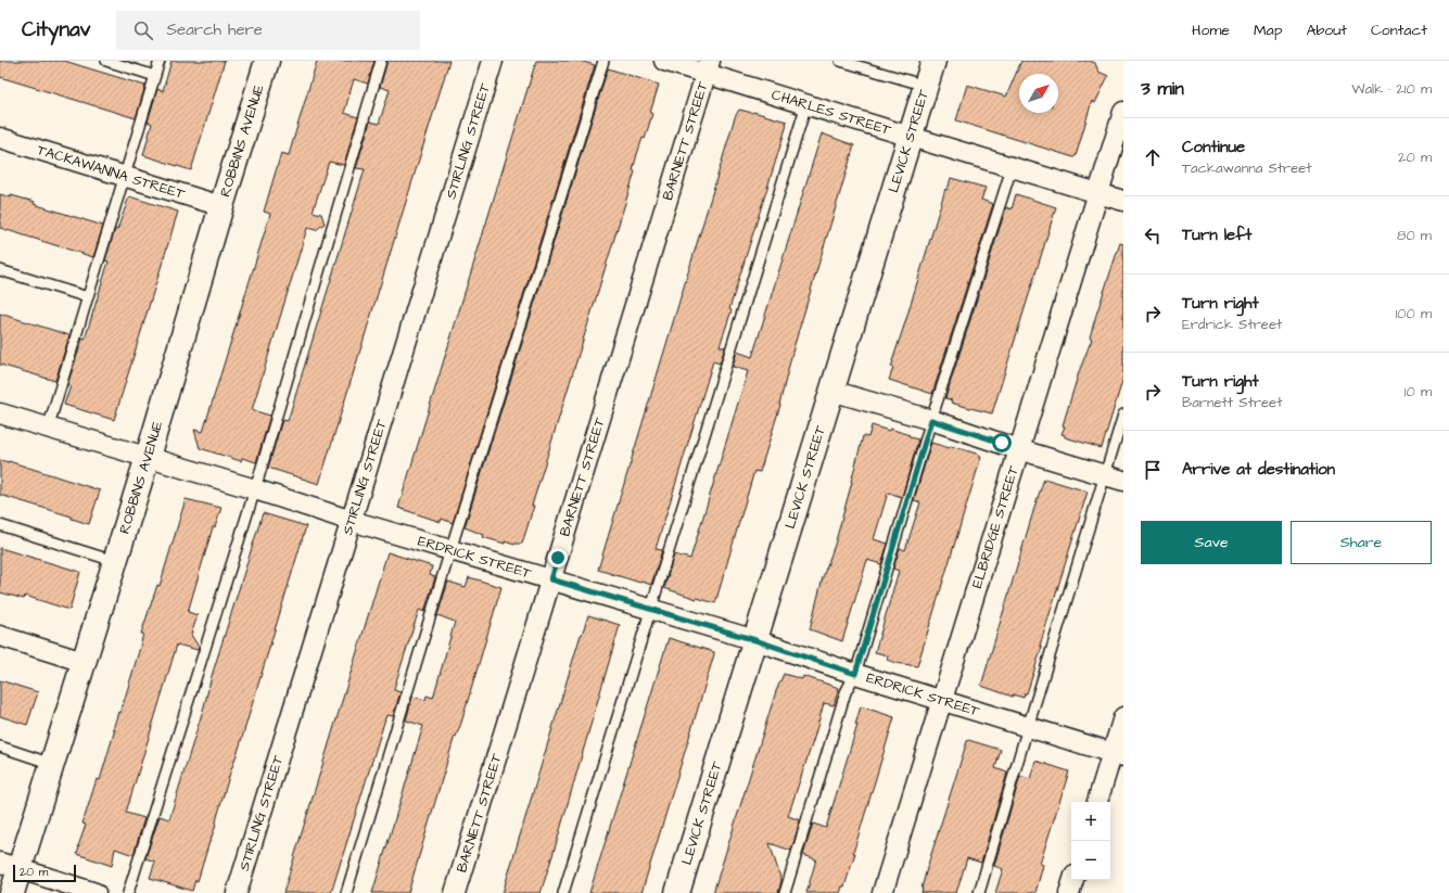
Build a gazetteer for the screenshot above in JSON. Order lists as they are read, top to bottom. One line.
{"streets":{"highway":["ROBBINS AVENUE","LEVICK STREET"],"street":["CHARLES STREET","STIRLING STREET","BARNETT STREET","TACKAWANNA STREET","ELBRIDGE STREET","ERDRICK STREET"]},"crossings":[["CHARLES STREET","BARNETT STREET"],["CHARLES STREET","LEVICK STREET"],["CHARLES STREET","ELBRIDGE STREET"],["ROBBINS AVENUE","TACKAWANNA STREET"],["ROBBINS AVENUE","ERDRICK STREET"],["STIRLING STREET","ERDRICK STREET"],["BARNETT STREET","ERDRICK STREET"],["LEVICK STREET","ERDRICK STREET"],["ELBRIDGE STREET","ERDRICK STREET"]],"scale_bar":"20 m","north":"top right","page":{"header":"Citynav","search":"Search here","nav":["Home","Map","About","Contact"],"heading":["3 min","Walk · 210 m"],"list":[["Continue","Tackawanna Street","20 m"],["Turn left","80 m"],["Turn right","Erdrick Street","100 m"],["Turn right","Barnett Street","10 m"],"Arrive at destination"],"buttons":["Save","Share"],"map_buttons":["+","−"],"scale":"20 m"}}
